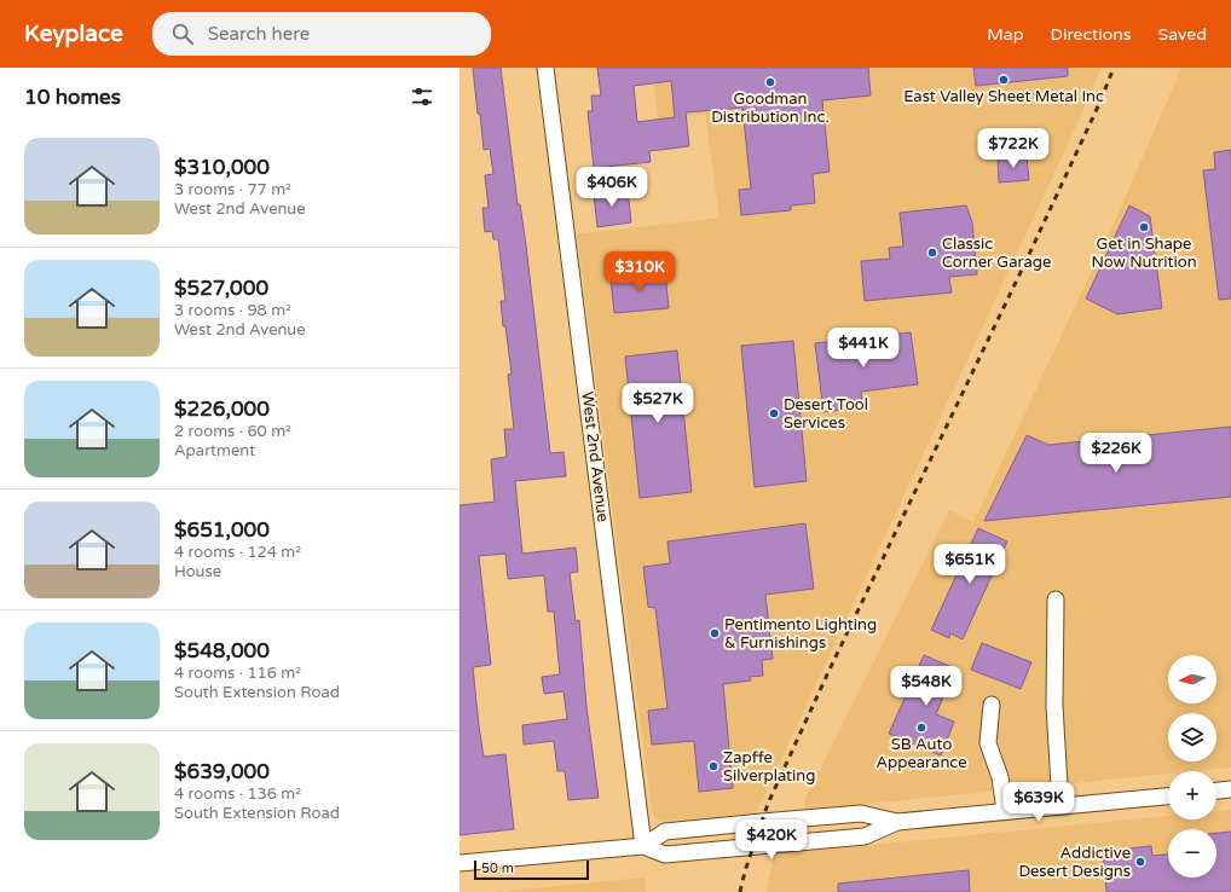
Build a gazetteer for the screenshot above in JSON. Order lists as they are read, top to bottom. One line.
{"streets":{"street":["West 2nd Avenue"]},"places":["East Valley Sheet Metal Inc","Goodman Distribution Inc.","Get in Shape Now Nutrition","Classic Corner Garage","Desert Tool Services","Pentimento Lighting & Furnishings","SB Auto Appearance","Zapffe Silverplating","Addictive Desert Designs"],"scale_bar":"50 m","north":"left","page":{"header":"Keyplace","search":"Search here","nav":["Map","Directions","Saved"],"heading":"10 homes","list":[{"name":"$310,000","note":"3 rooms · 77 m² · West 2nd Avenue"},{"name":"$527,000","note":"3 rooms · 98 m² · West 2nd Avenue"},{"name":"$226,000","note":"2 rooms · 60 m² · Apartment"},{"name":"$651,000","note":"4 rooms · 124 m² · House"},{"name":"$548,000","note":"4 rooms · 116 m² · South Extension Road"},{"name":"$639,000","note":"4 rooms · 136 m² · South Extension Road"}],"price":["$722K","$406K","$310K","$441K","$527K","$226K","$651K","$548K","$639K","$420K"],"map_buttons":["+","−"],"scale":"50 m"}}
